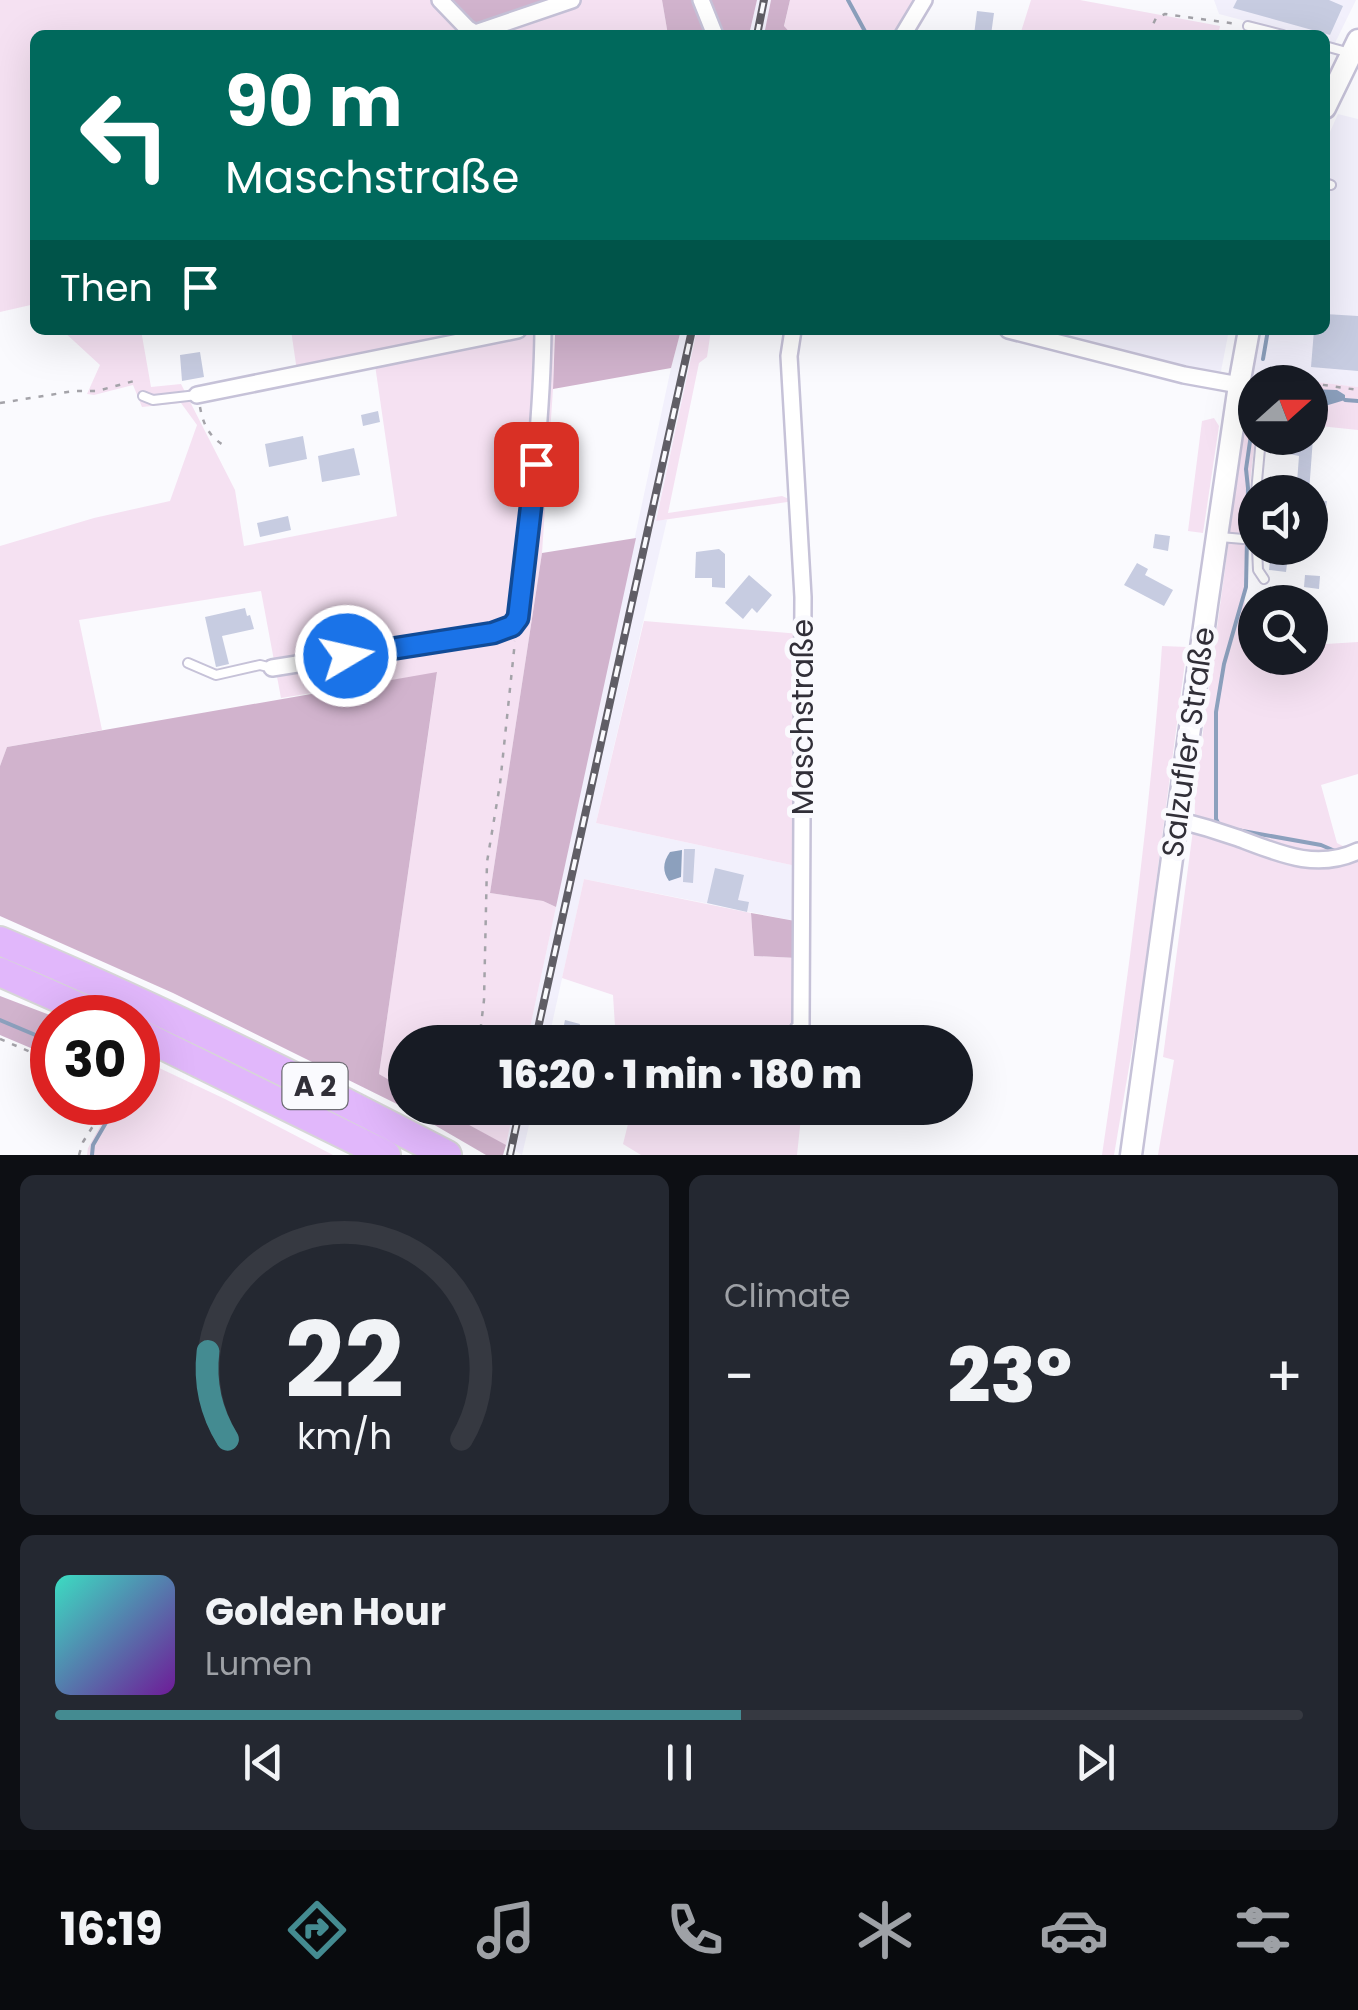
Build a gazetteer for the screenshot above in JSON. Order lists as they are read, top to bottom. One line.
{"streets":{"highway":["A 2"],"main road":["Salzufler Straße"],"street":["Maschstraße"]},"north":"right","page":{"turn":["90 m","Maschstraße"],"then":"Then","limit":"30","trip":"16:20 · 1 min · 180 m","tile":"Climate","heat":["−","23°","+"],"song":["Golden Hour","Lumen"],"tabs":"16:19","gauge":["22","km/h"]}}
